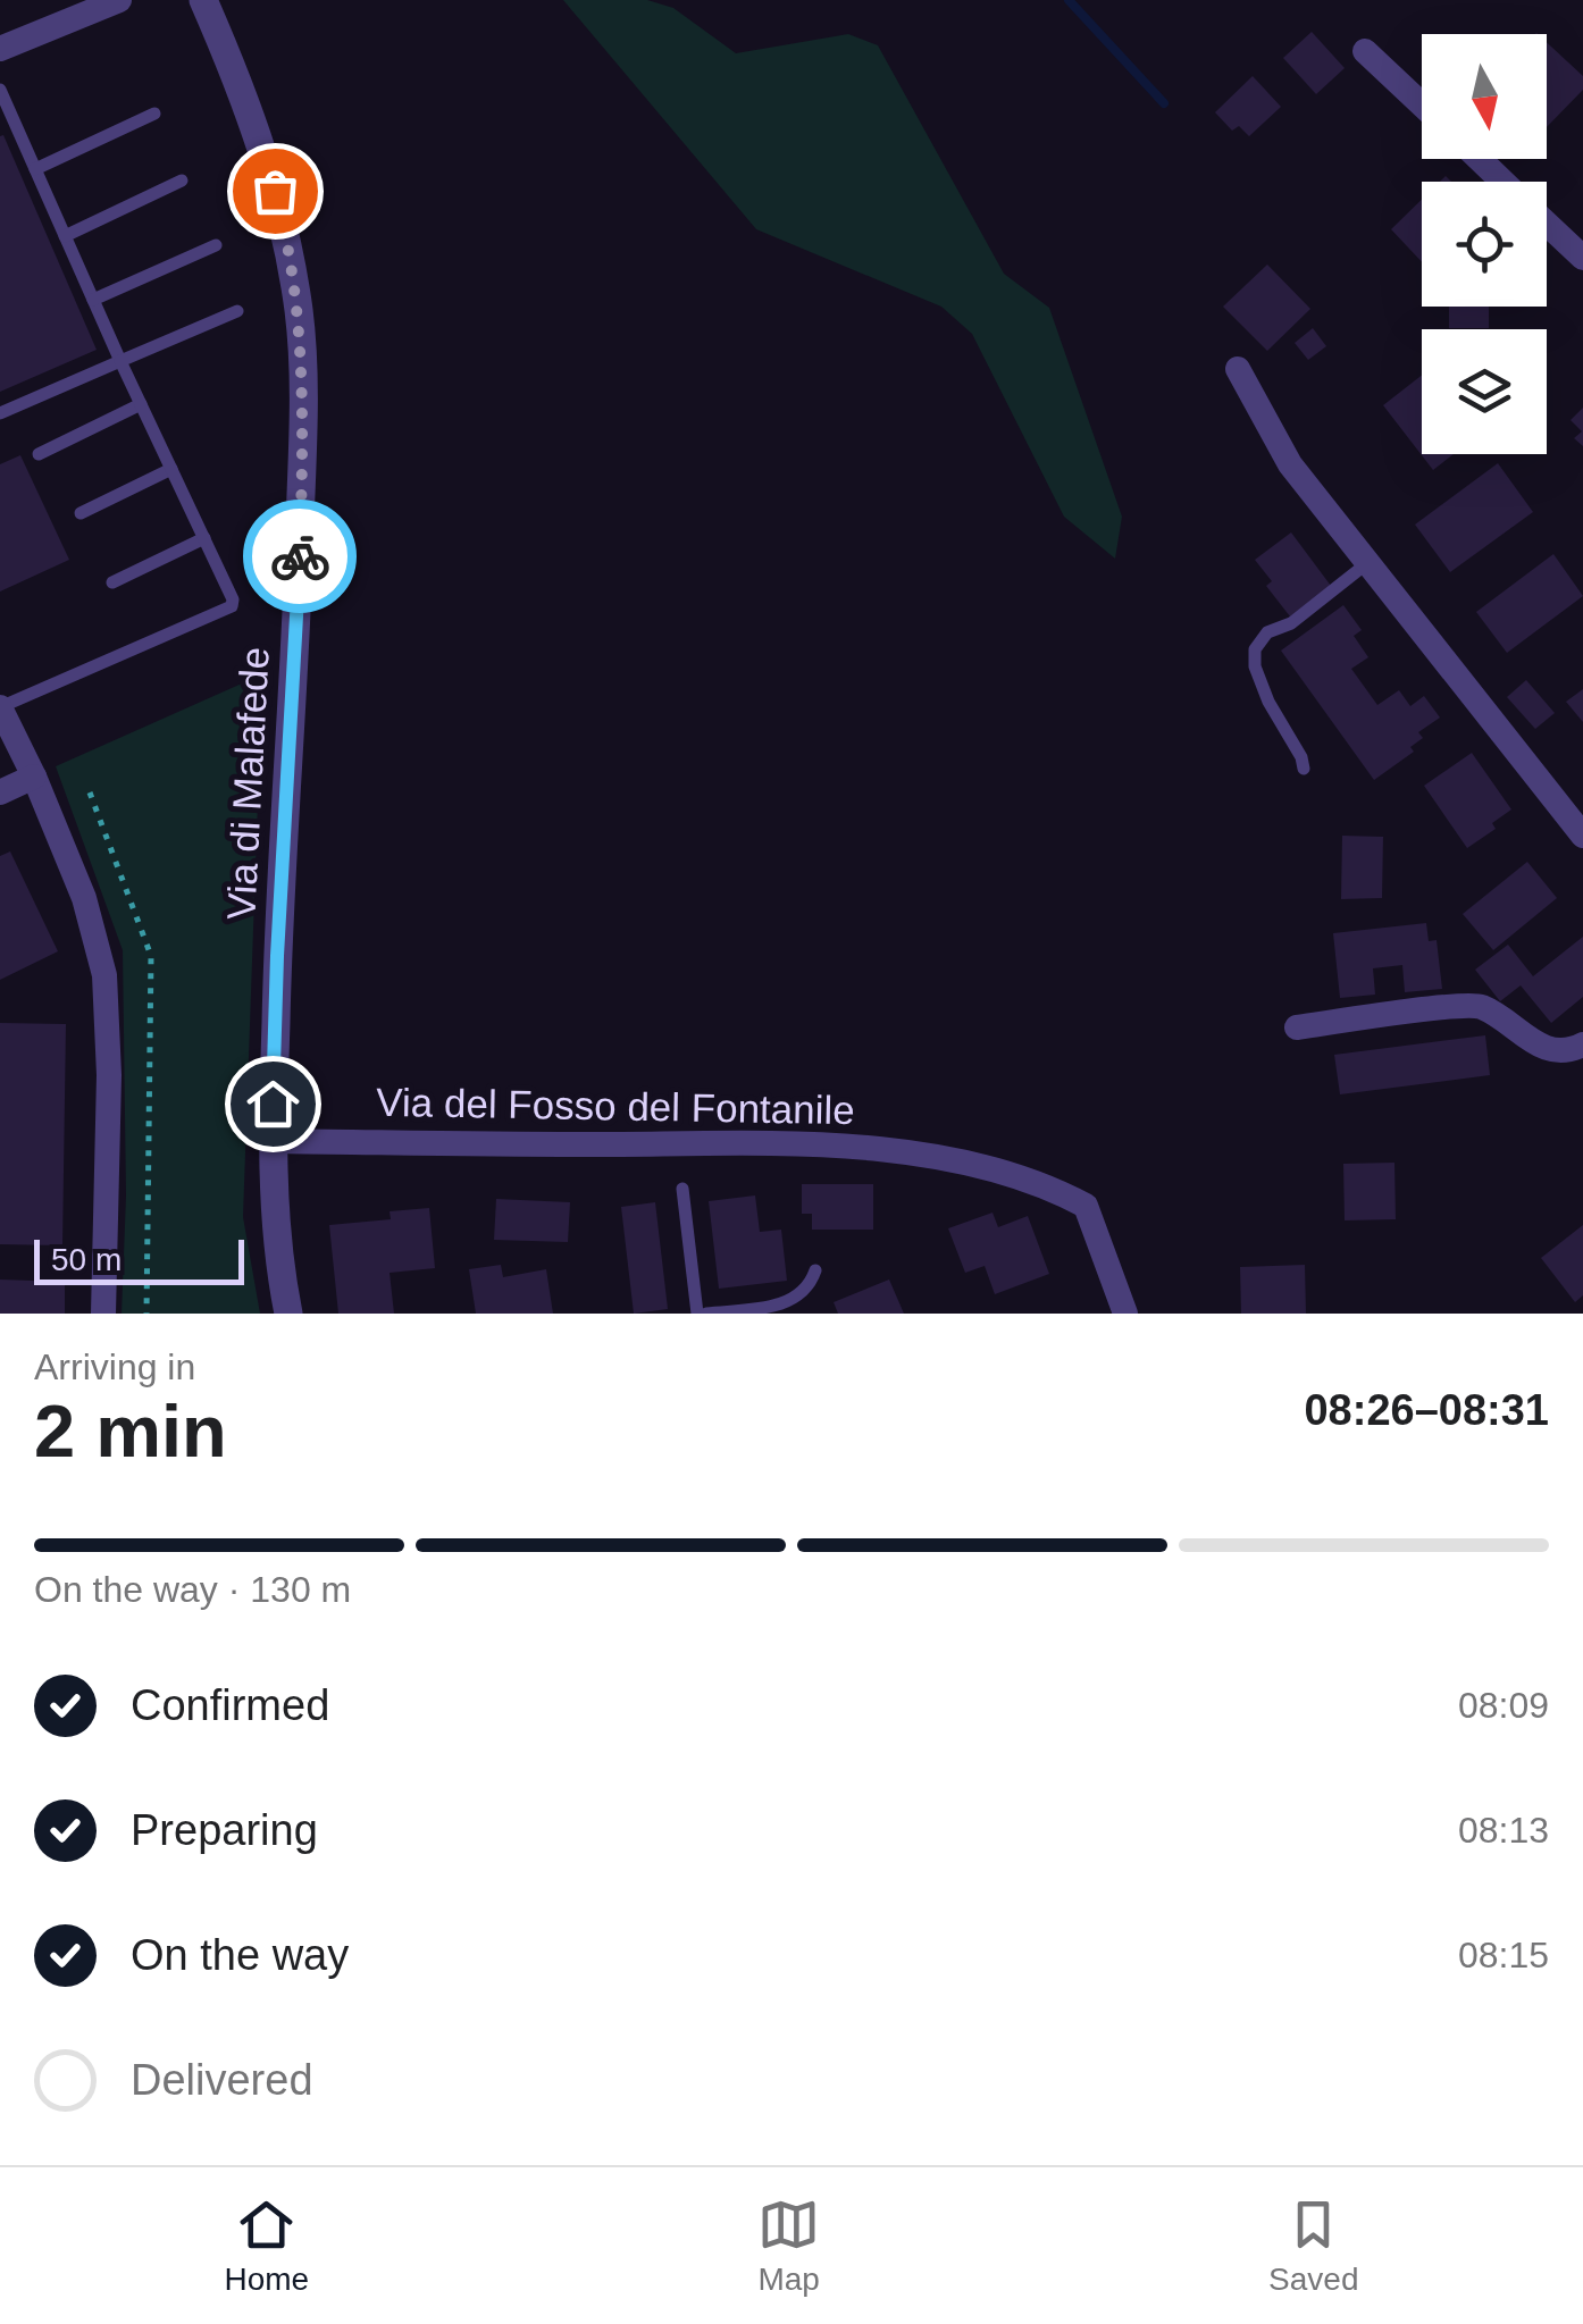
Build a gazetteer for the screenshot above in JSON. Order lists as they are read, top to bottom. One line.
{"streets":{"street":["Via di Malafede","Via del Fosso del Fontanile"]},"crossings":[["Via di Malafede","Via del Fosso del Fontanile"]],"scale_bar":"50 m","north":"bottom","page":{"scale":"50 m","heading":["2 min","Arriving in","08:26–08:31"],"bar":"On the way · 130 m","list":[["Confirmed","08:09"],["Preparing","08:13"],["On the way","08:15"],"Delivered"],"tabs":["Home","Map","Saved"]}}
